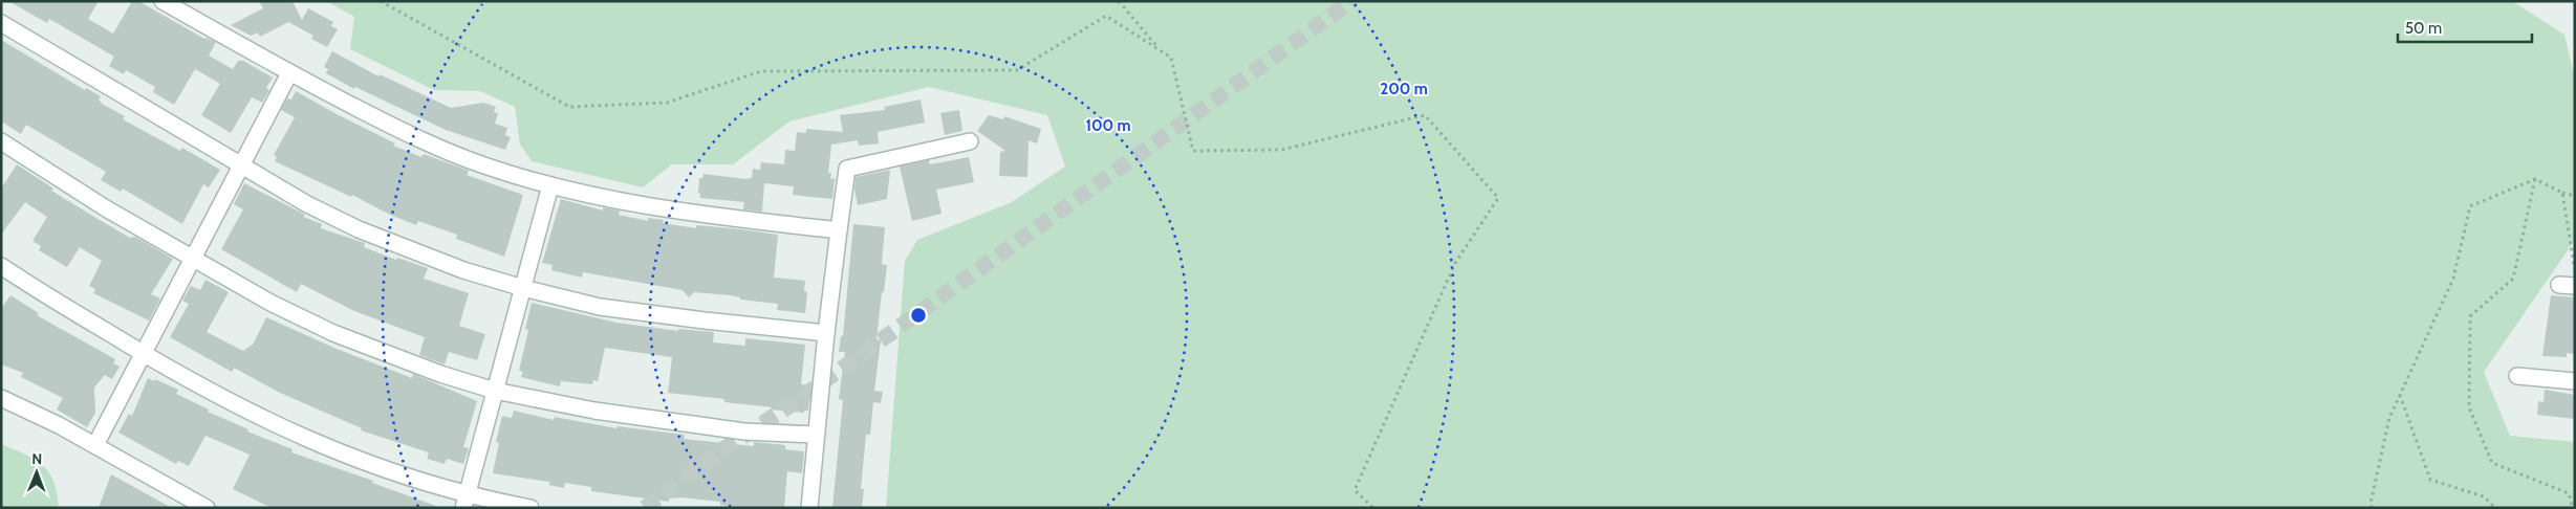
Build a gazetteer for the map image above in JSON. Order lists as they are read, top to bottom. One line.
{"scale_bar":"50 m","north":"top","rings":["200 m","100 m"]}
